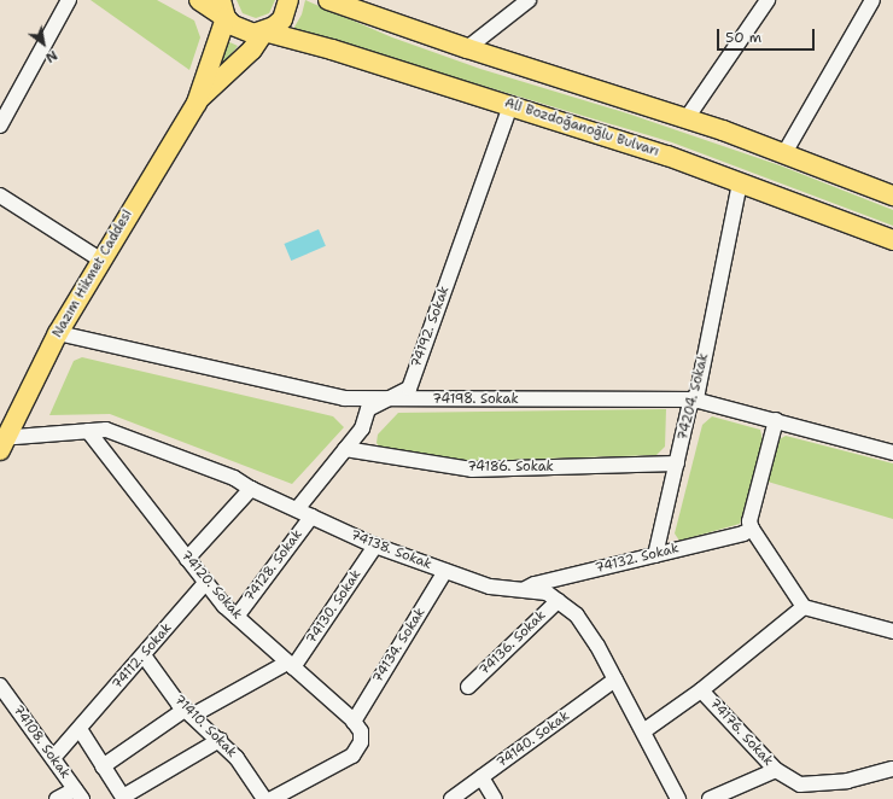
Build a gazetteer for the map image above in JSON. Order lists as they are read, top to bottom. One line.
{"streets":{"main road":["Ali Bozdoğanoğlu Bulvarı","Nazım Hikmet Caddesi"],"street":["74192. Sokak","74204. Sokak","74198. Sokak","74186. Sokak","74138. Sokak","74132. Sokak","74128. Sokak","74120. Sokak","74130. Sokak","74136. Sokak","74134. Sokak","74112. Sokak","71410. Sokak","74176. Sokak","74140. Sokak","74108. Sokak"]},"crossings":[["Ali Bozdoğanoğlu Bulvarı","74192. Sokak"],["Ali Bozdoğanoğlu Bulvarı","74204. Sokak"],["Nazım Hikmet Caddesi","74198. Sokak"],["Nazım Hikmet Caddesi","74138. Sokak"],["74192. Sokak","74198. Sokak"],["74192. Sokak","74186. Sokak"],["74192. Sokak","74138. Sokak"],["74204. Sokak","74198. Sokak"],["74204. Sokak","74186. Sokak"],["74204. Sokak","74132. Sokak"],["74138. Sokak","74132. Sokak"],["74138. Sokak","74128. Sokak"],["74138. Sokak","74120. Sokak"],["74138. Sokak","74130. Sokak"],["74138. Sokak","74136. Sokak"],["74138. Sokak","74134. Sokak"],["74138. Sokak","74140. Sokak"],["74128. Sokak","74120. Sokak"],["74120. Sokak","74130. Sokak"],["74120. Sokak","74134. Sokak"],["74120. Sokak","74112. Sokak"],["74112. Sokak","71410. Sokak"],["74112. Sokak","74108. Sokak"]],"scale_bar":"50 m","north":"bottom right"}
